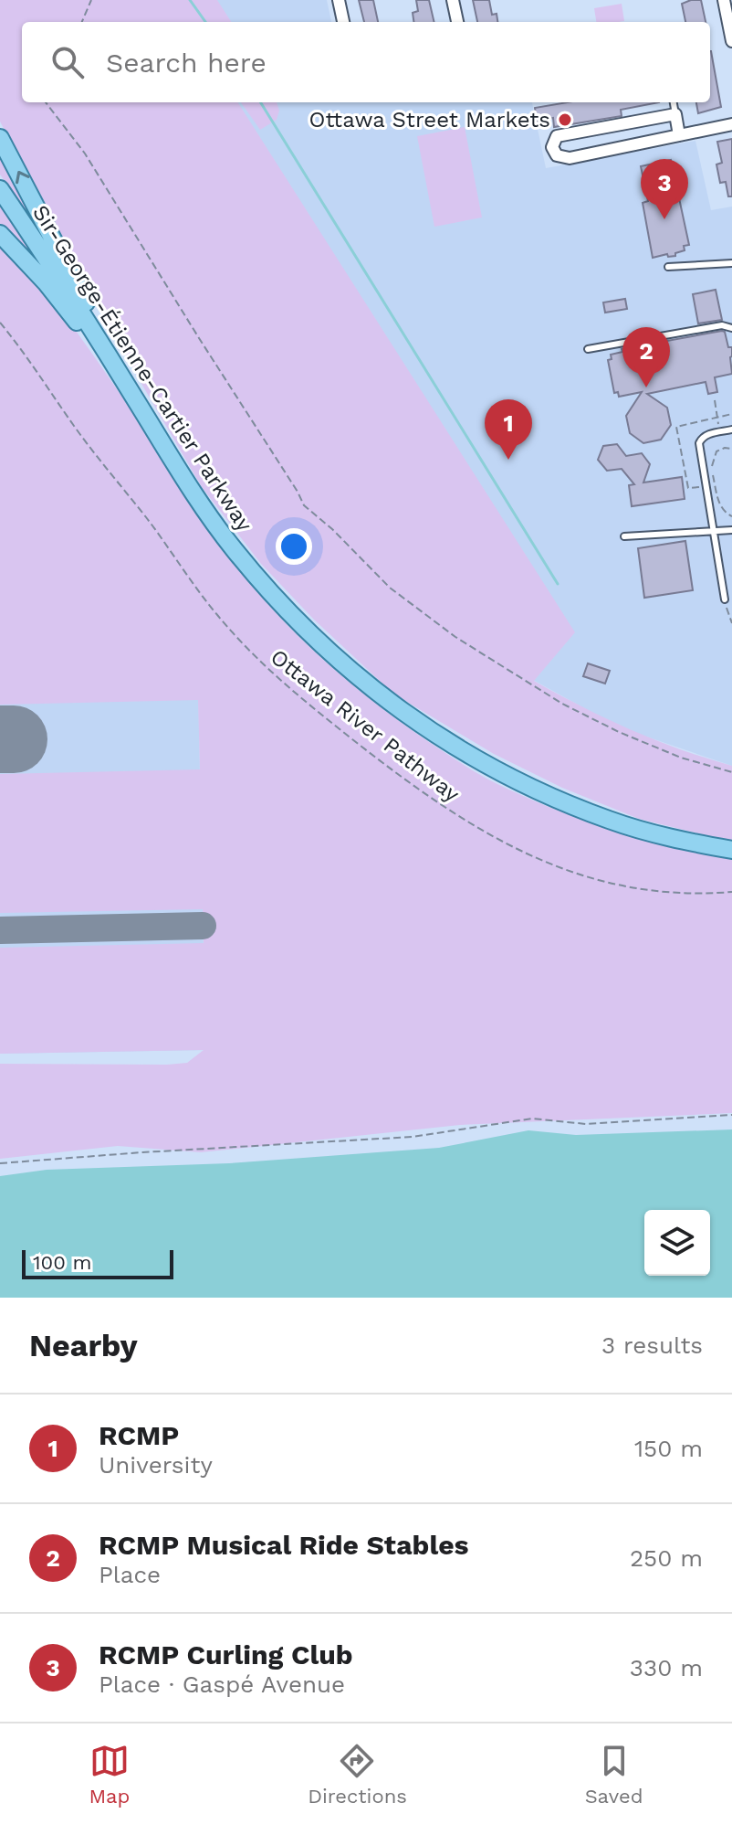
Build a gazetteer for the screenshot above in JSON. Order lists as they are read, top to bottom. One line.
{"streets":{"main road":["Sir-George-Étienne-Cartier Parkway"],"path":["Ottawa River Pathway"]},"places":["Ottawa Street Markets"],"scale_bar":"100 m","page":{"search":"Search here","pins":["3","2","1"],"scale":"100 m","heading":["Nearby","3 results"],"list":[{"mark":"1","name":"RCMP","note":"University","value":"150 m"},{"mark":"2","name":"RCMP Musical Ride Stables","note":"Place","value":"250 m"},{"mark":"3","name":"RCMP Curling Club","note":"Place · Gaspé Avenue","value":"330 m"}],"nav":["Map","Directions","Saved"]}}
